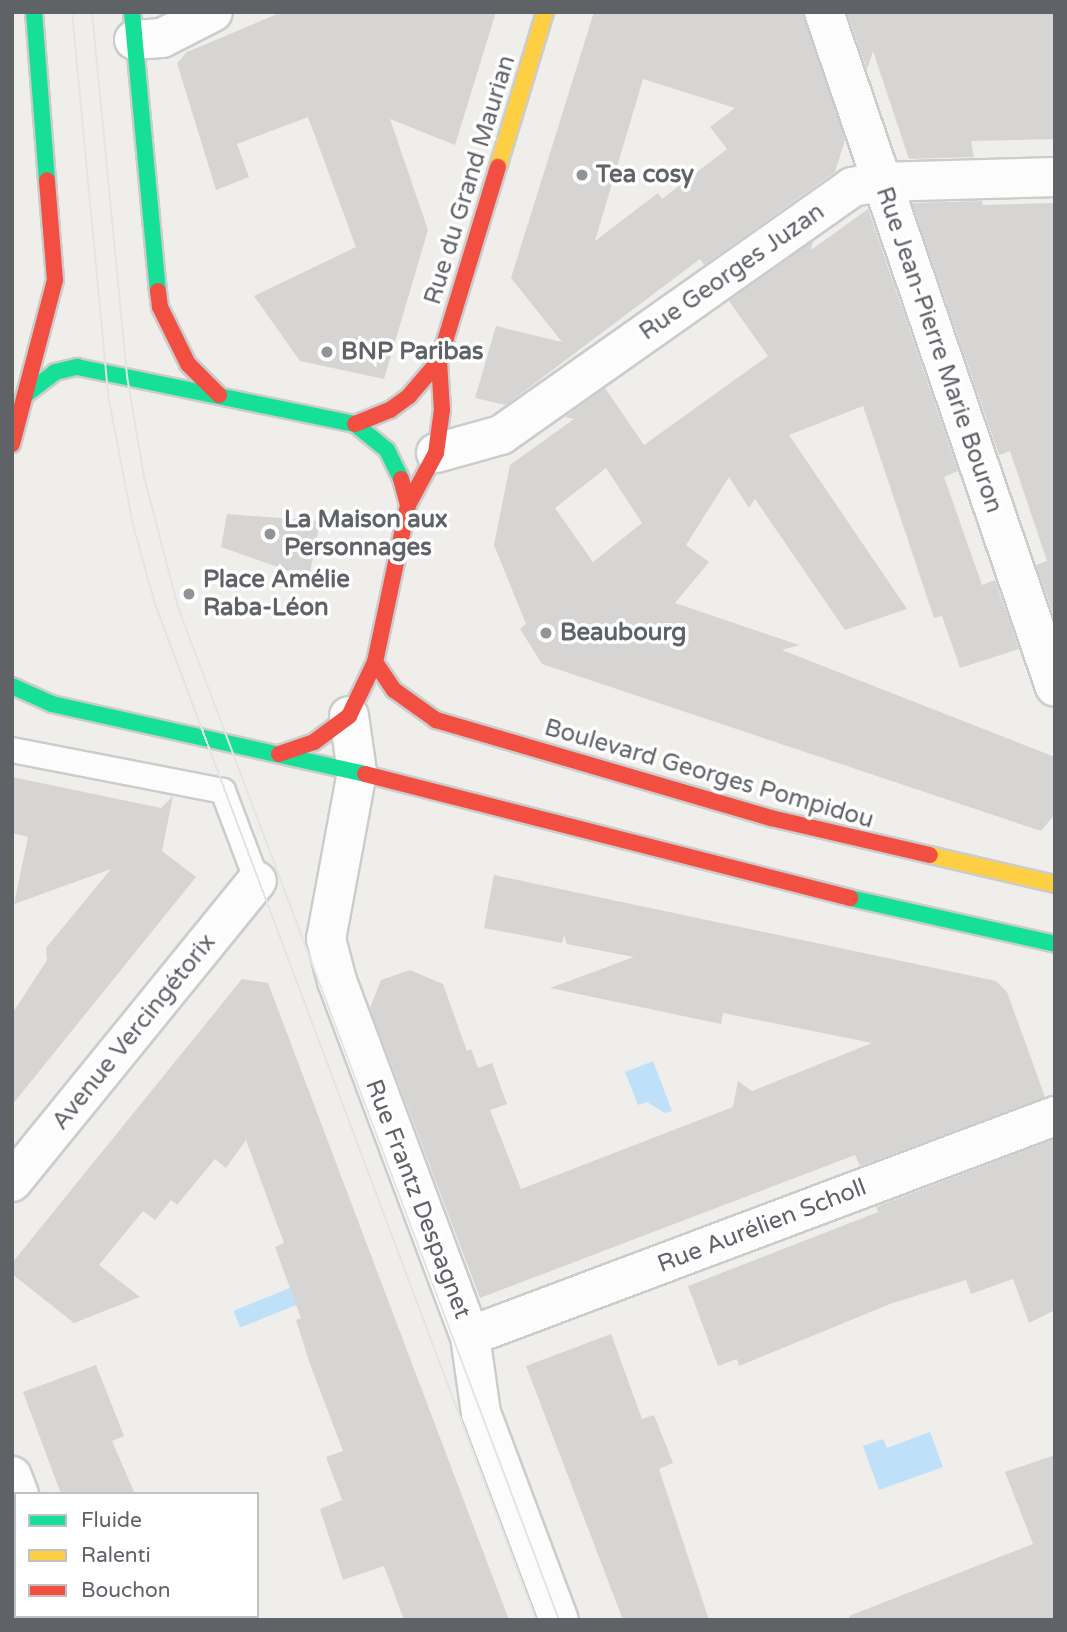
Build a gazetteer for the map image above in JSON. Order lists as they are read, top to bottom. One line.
{"streets":{"main road":["Rue du Grand Maurian","Boulevard Georges Pompidou"],"street":["Rue Georges Juzan","Rue Jean-Pierre Marie Bouron","Avenue Vercingétorix","Rue Frantz Despagnet","Rue Aurélien Scholl"]},"crossings":[["Rue du Grand Maurian","Rue Georges Juzan"],["Rue Georges Juzan","Rue Jean-Pierre Marie Bouron"],["Rue Frantz Despagnet","Rue Aurélien Scholl"]],"places":["Tea cosy","BNP Paribas","La Maison aux Personnages","Place Amélie Raba-Léon","Beaubourg"],"legend":["Fluide","Ralenti","Bouchon"]}
